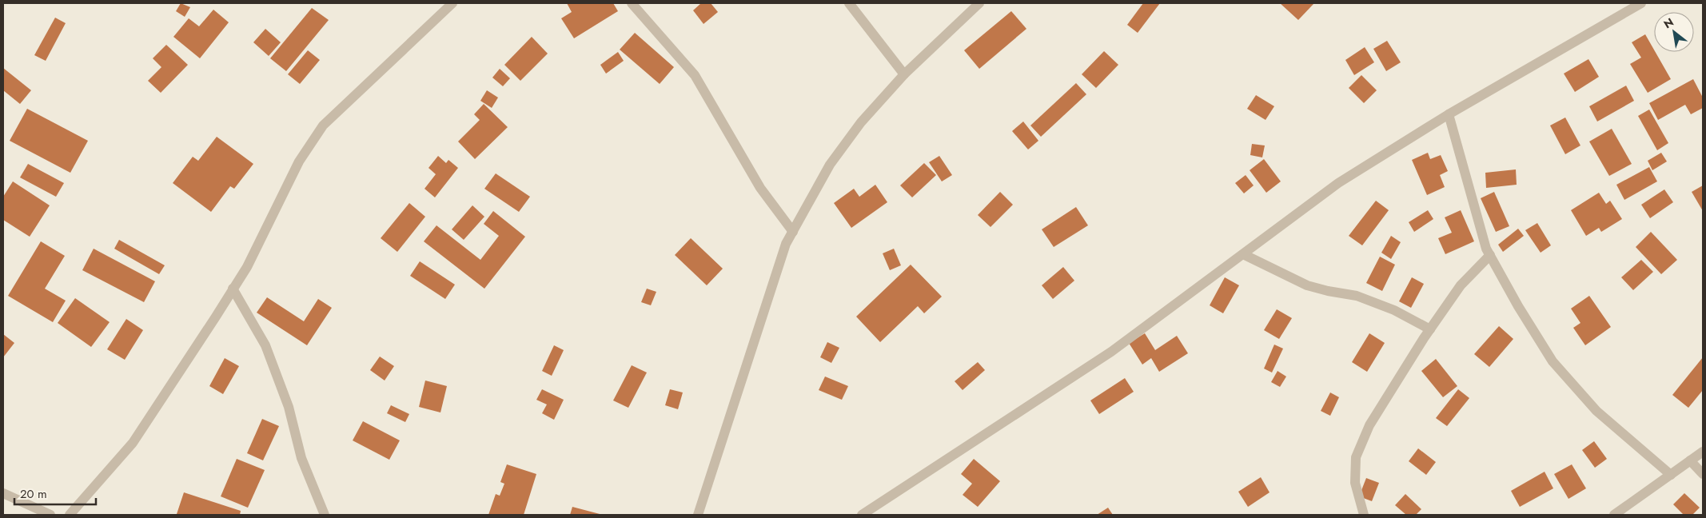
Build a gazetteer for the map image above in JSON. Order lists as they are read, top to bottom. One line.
{"scale_bar":"20 m","north":"top left"}
